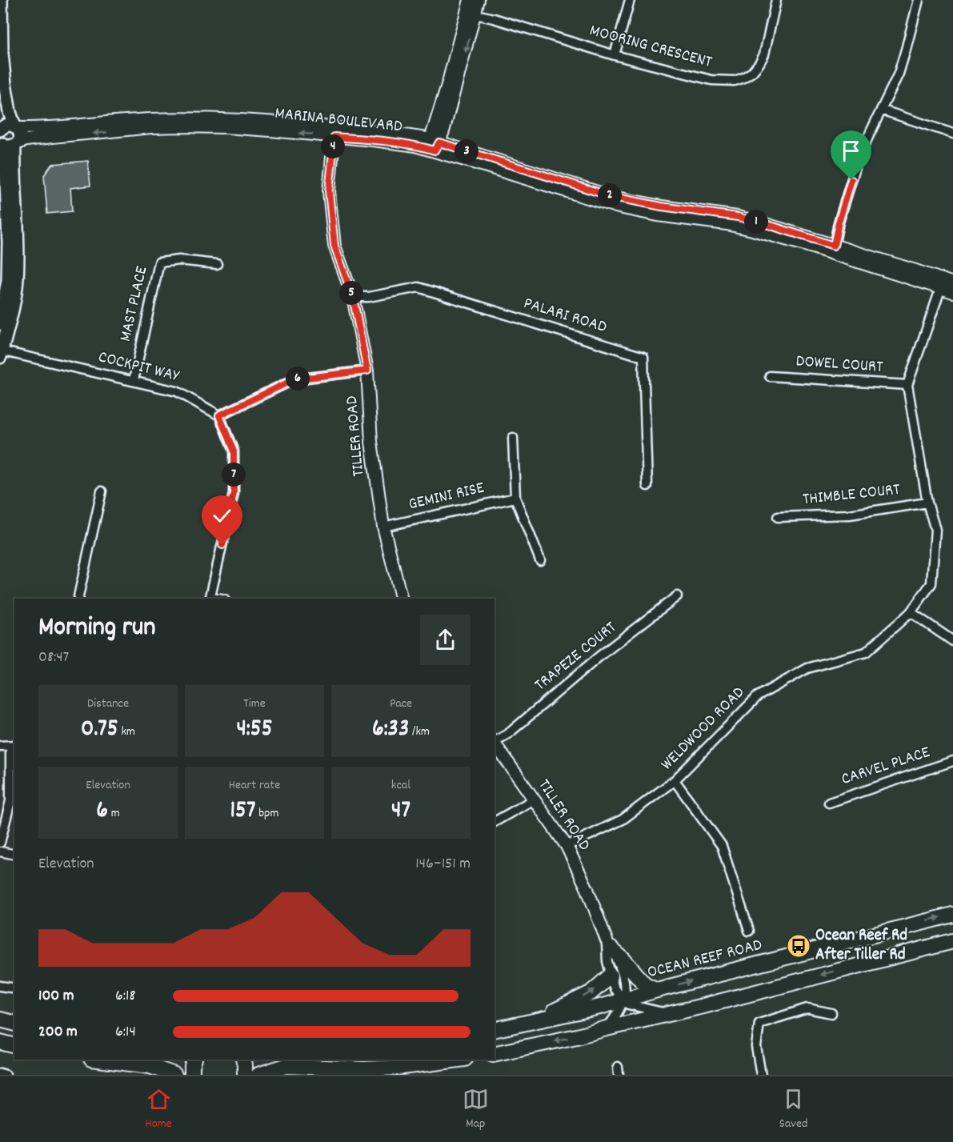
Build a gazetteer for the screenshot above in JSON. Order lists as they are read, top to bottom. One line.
{"streets":{"main road":["OCEAN REEF ROAD"],"street":["MOORING CRESCENT","MARINA BOULEVARD","MAST PLACE","PALARI ROAD","DOWEL COURT","COCKPIT WAY","TILLER ROAD","THIMBLE COURT","GEMINI RISE","TRAPEZE COURT","WELDWOOD ROAD","CARVEL PLACE"]},"crossings":[["MARINA BOULEVARD","TILLER ROAD"],["MARINA BOULEVARD","WELDWOOD ROAD"],["MAST PLACE","COCKPIT WAY"],["PALARI ROAD","TILLER ROAD"],["DOWEL COURT","WELDWOOD ROAD"],["TILLER ROAD","GEMINI RISE"],["TILLER ROAD","WELDWOOD ROAD"],["TILLER ROAD","OCEAN REEF ROAD"],["THIMBLE COURT","WELDWOOD ROAD"]],"places":{"bus stop":["Ocean Reef Rd After Tiller Rd"]},"page":{"pins":["4","3","2","1","5","6","7"],"heading":["Morning run","08:47"],"stats":[["Distance","0.75 km"],["Time","4:55"],["Pace","6:33 /km"],["Elevation","6 m"],["Heart rate","157 bpm"],["kcal","47"]],"chart":["Elevation","146–151 m"],"list":[{"name":"100 m","note":"6:18"},{"name":"200 m","note":"6:14"}],"tabs":["Home","Map","Saved"]}}
